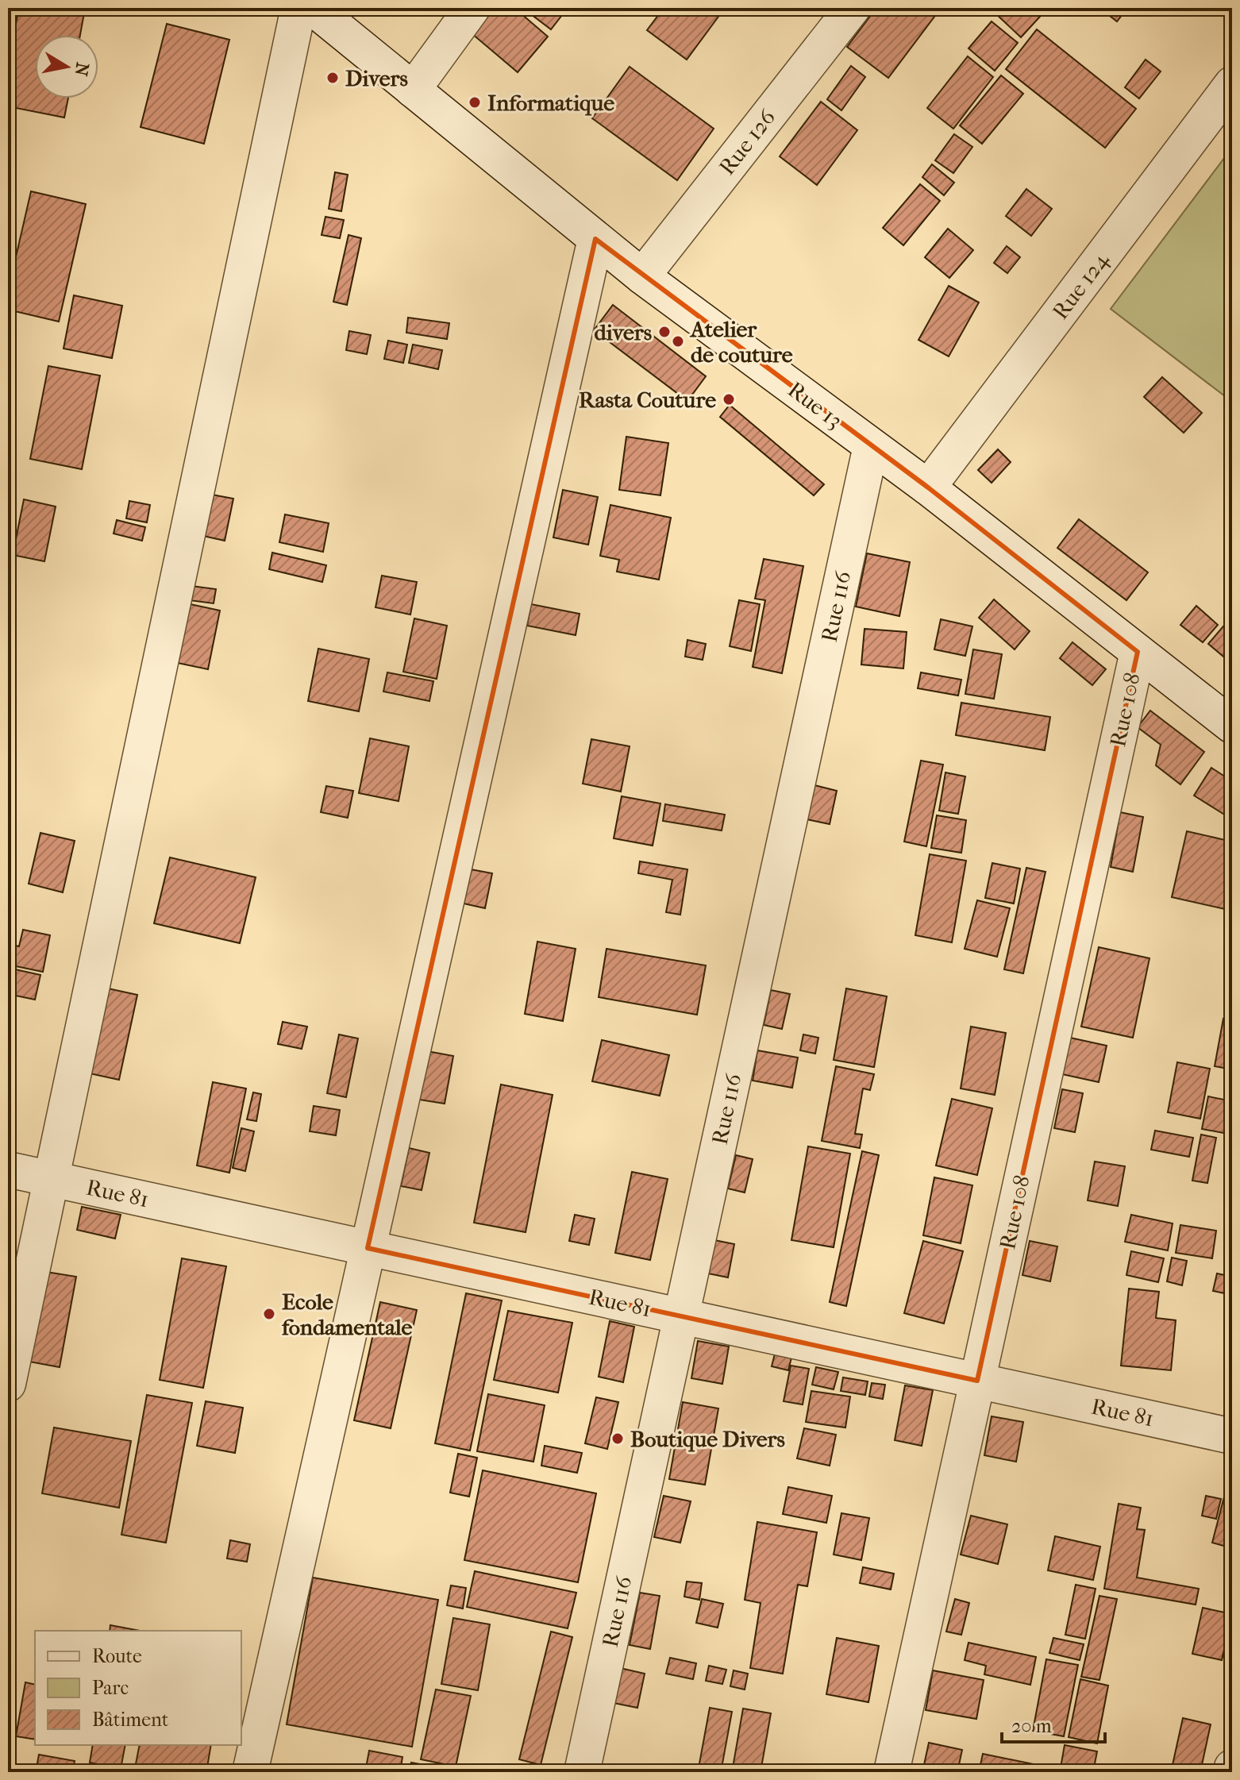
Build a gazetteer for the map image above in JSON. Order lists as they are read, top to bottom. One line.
{"streets":{"street":["Rue 126","Rue 124","Rue 13","Rue 116","Rue 108","Rue 81"]},"crossings":[["Rue 126","Rue 13"],["Rue 124","Rue 13"],["Rue 13","Rue 116"],["Rue 13","Rue 108"],["Rue 116","Rue 81"],["Rue 108","Rue 81"]],"places":["Divers","Informatique","divers","Atelier de couture","Rasta Couture","Ecole fondamentale","Boutique Divers"],"legend":["Route","Parc","Bâtiment"],"scale_bar":"20 m","north":"right"}
